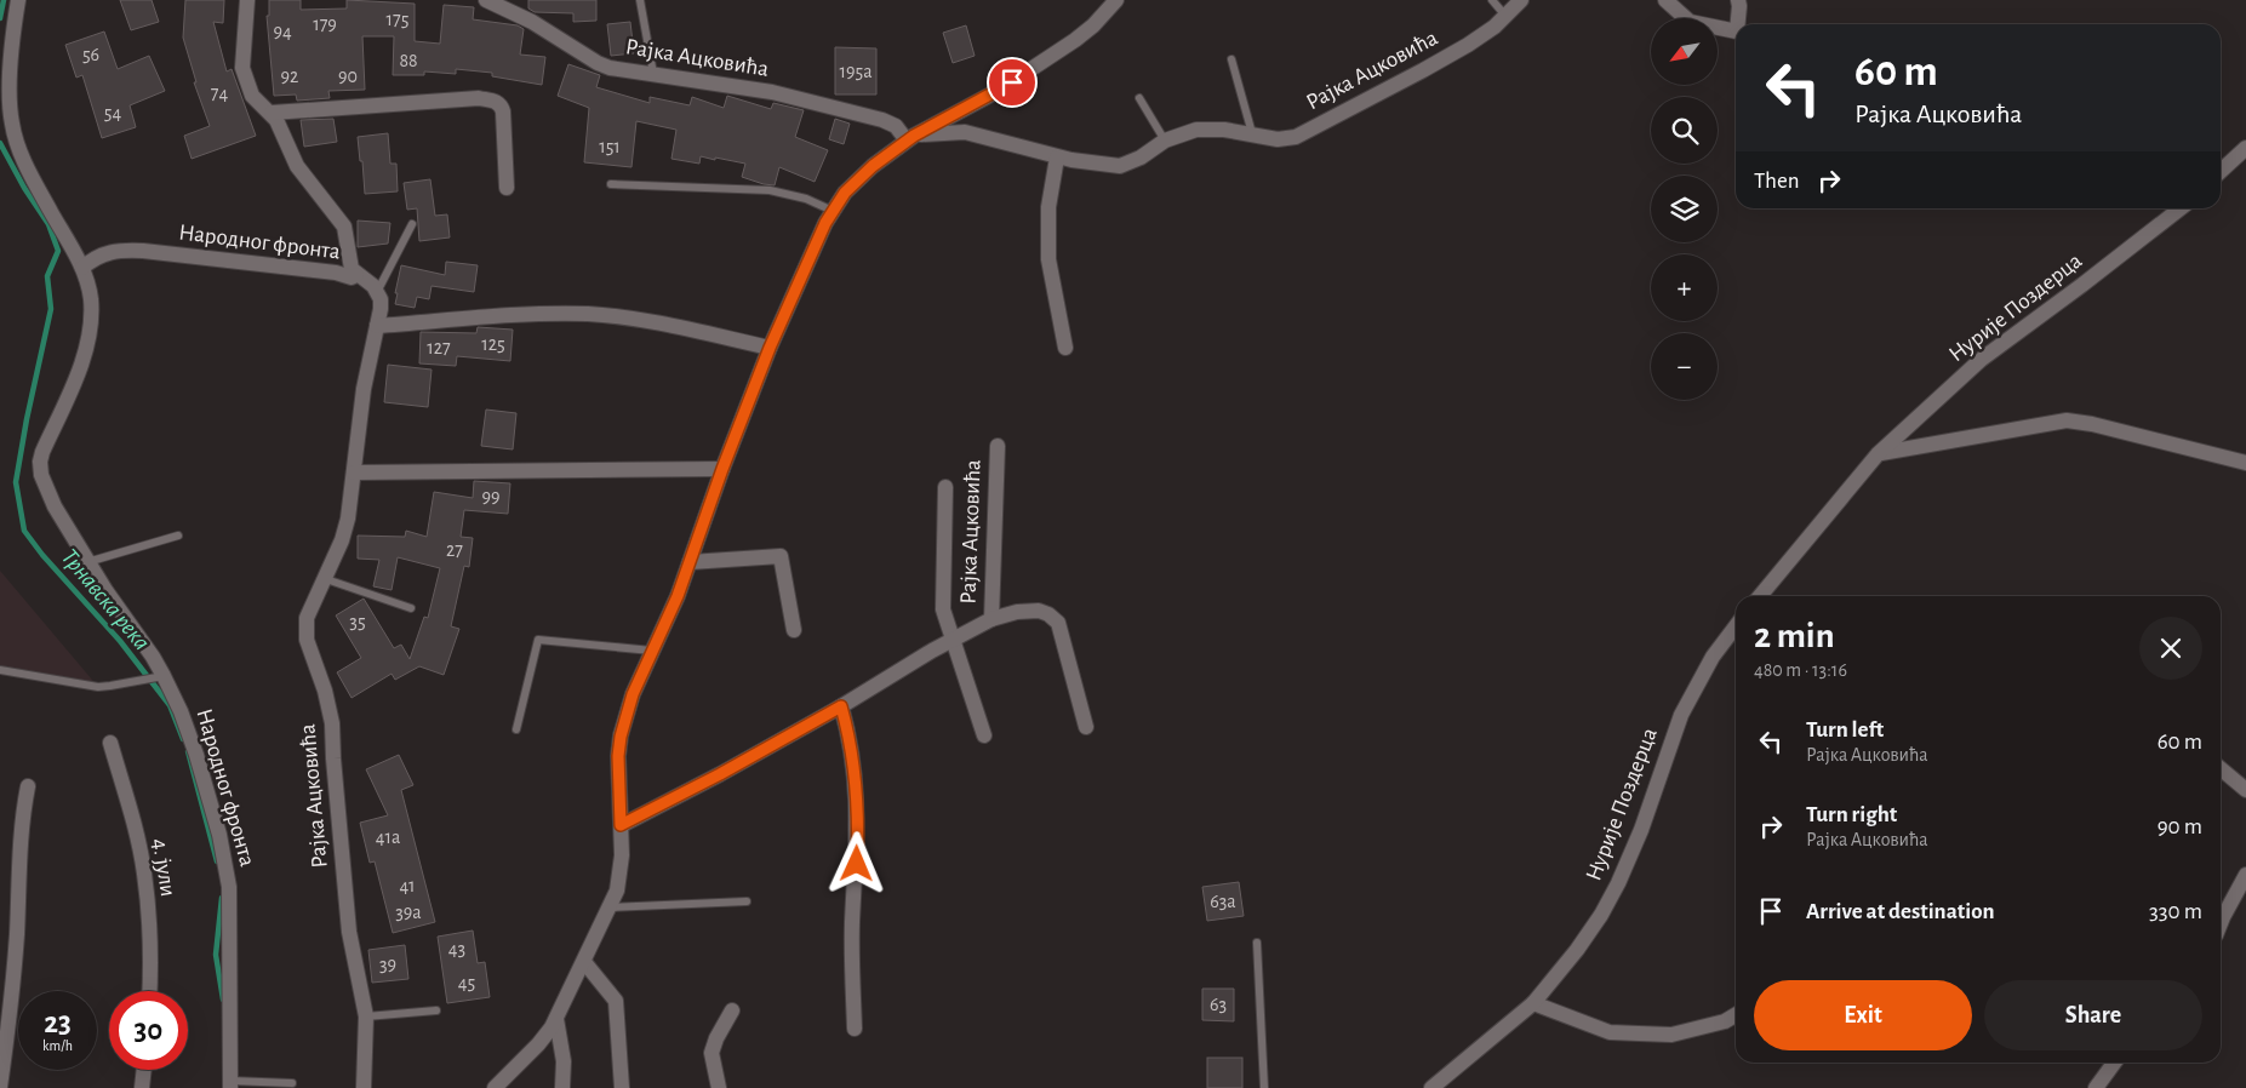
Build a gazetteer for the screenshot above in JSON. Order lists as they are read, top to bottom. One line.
{"streets":{"street":["Рајка Ацковића","Народног фронта","Нурије Поздерца","4. јули"]},"water":["Трнавска река"],"house_numbers":["175","179","94","56","88","195a","92","90","74","54","151","125","127","99","27","35","41a","41","63a","39a","43","39","45","63"],"north":"bottom left","page":{"map_buttons":["+","−"],"turn":["60 m","Рајка Ацковића"],"then":"Then","heading":["2 min","480 m · 13:16"],"list":[{"name":"Turn left","note":"Рајка Ацковића","value":"60 m"},{"name":"Turn right","note":"Рајка Ацковића","value":"90 m"},{"name":"Arrive at destination","value":"330 m"}],"buttons":["Exit","Share"],"speed":"23 km/h","limit":"30"}}
